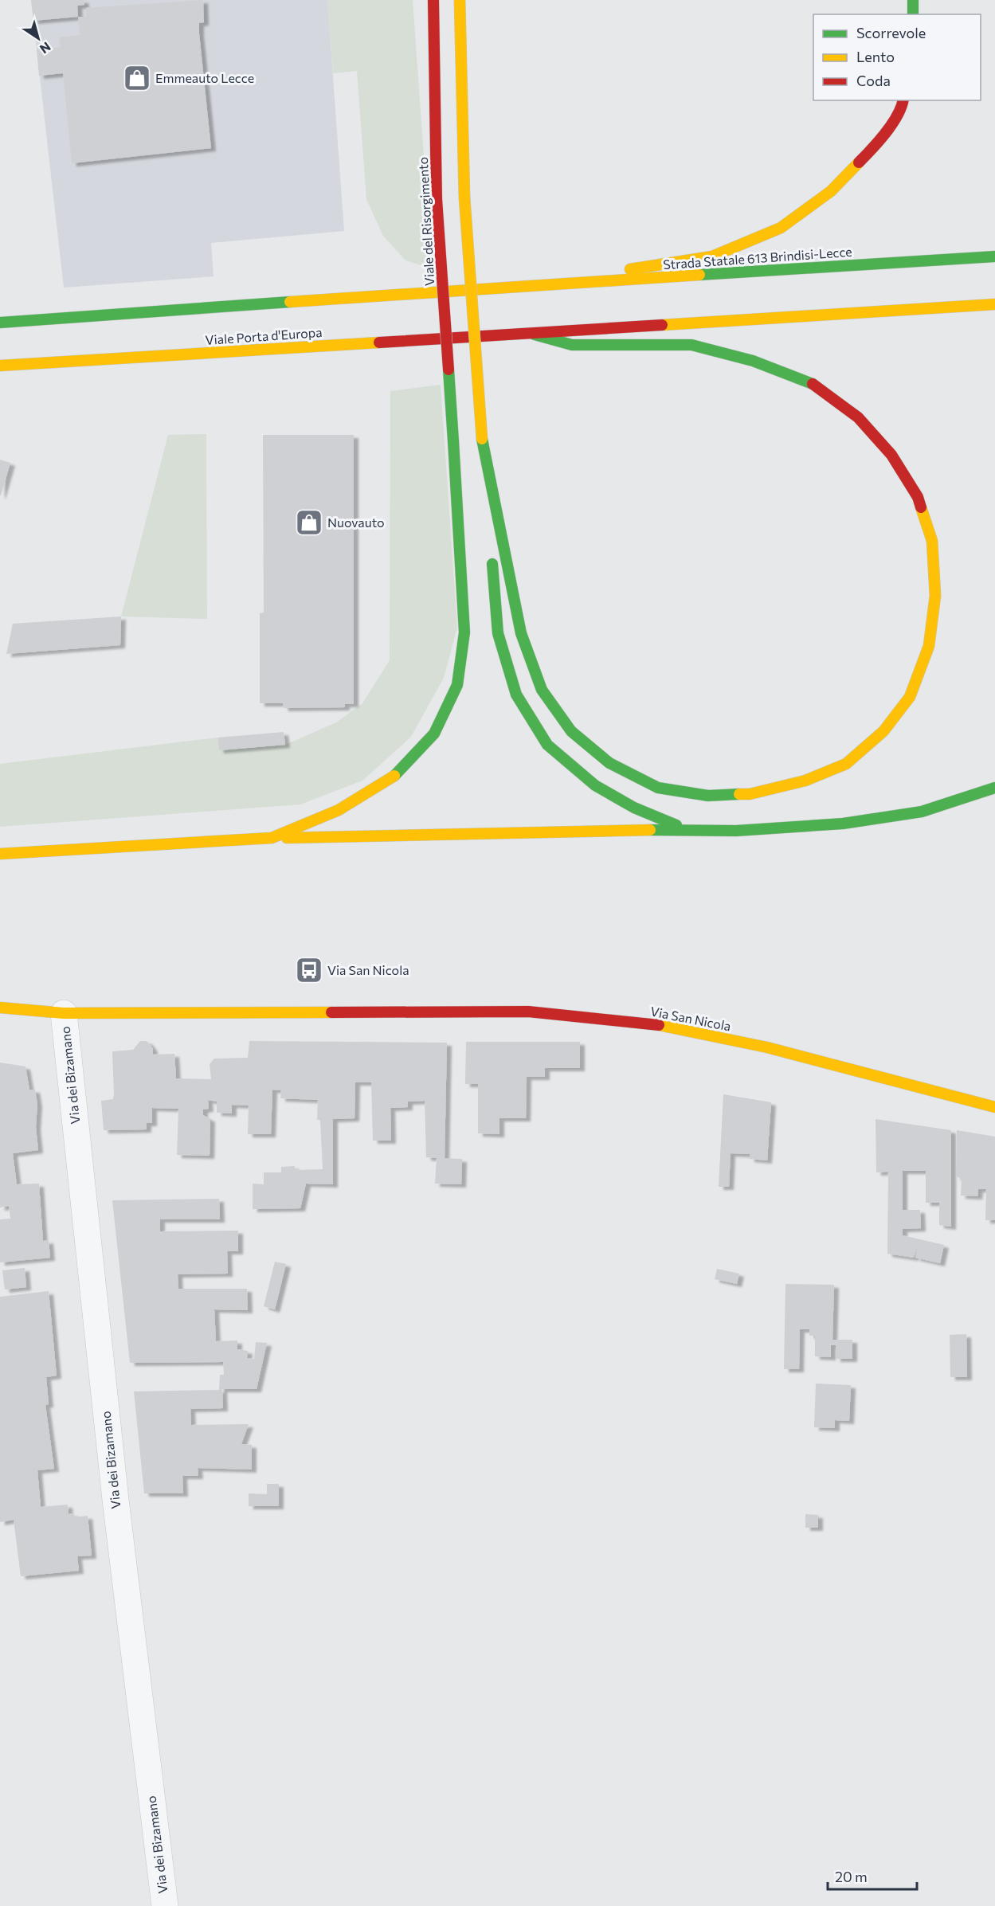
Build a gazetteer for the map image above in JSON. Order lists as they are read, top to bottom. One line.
{"streets":{"main road":["Viale del Risorgimento","Strada Statale 613 Brindisi-Lecce","Viale Porta d'Europa","Via San Nicola"],"street":["Via dei Bizamano"]},"crossings":[["Via San Nicola","Via dei Bizamano"]],"places":{"shop":["Emmeauto Lecce","Nuovauto"],"bus stop":["Via San Nicola"]},"legend":["Scorrevole","Lento","Coda"],"scale_bar":"20 m","north":"bottom right"}
